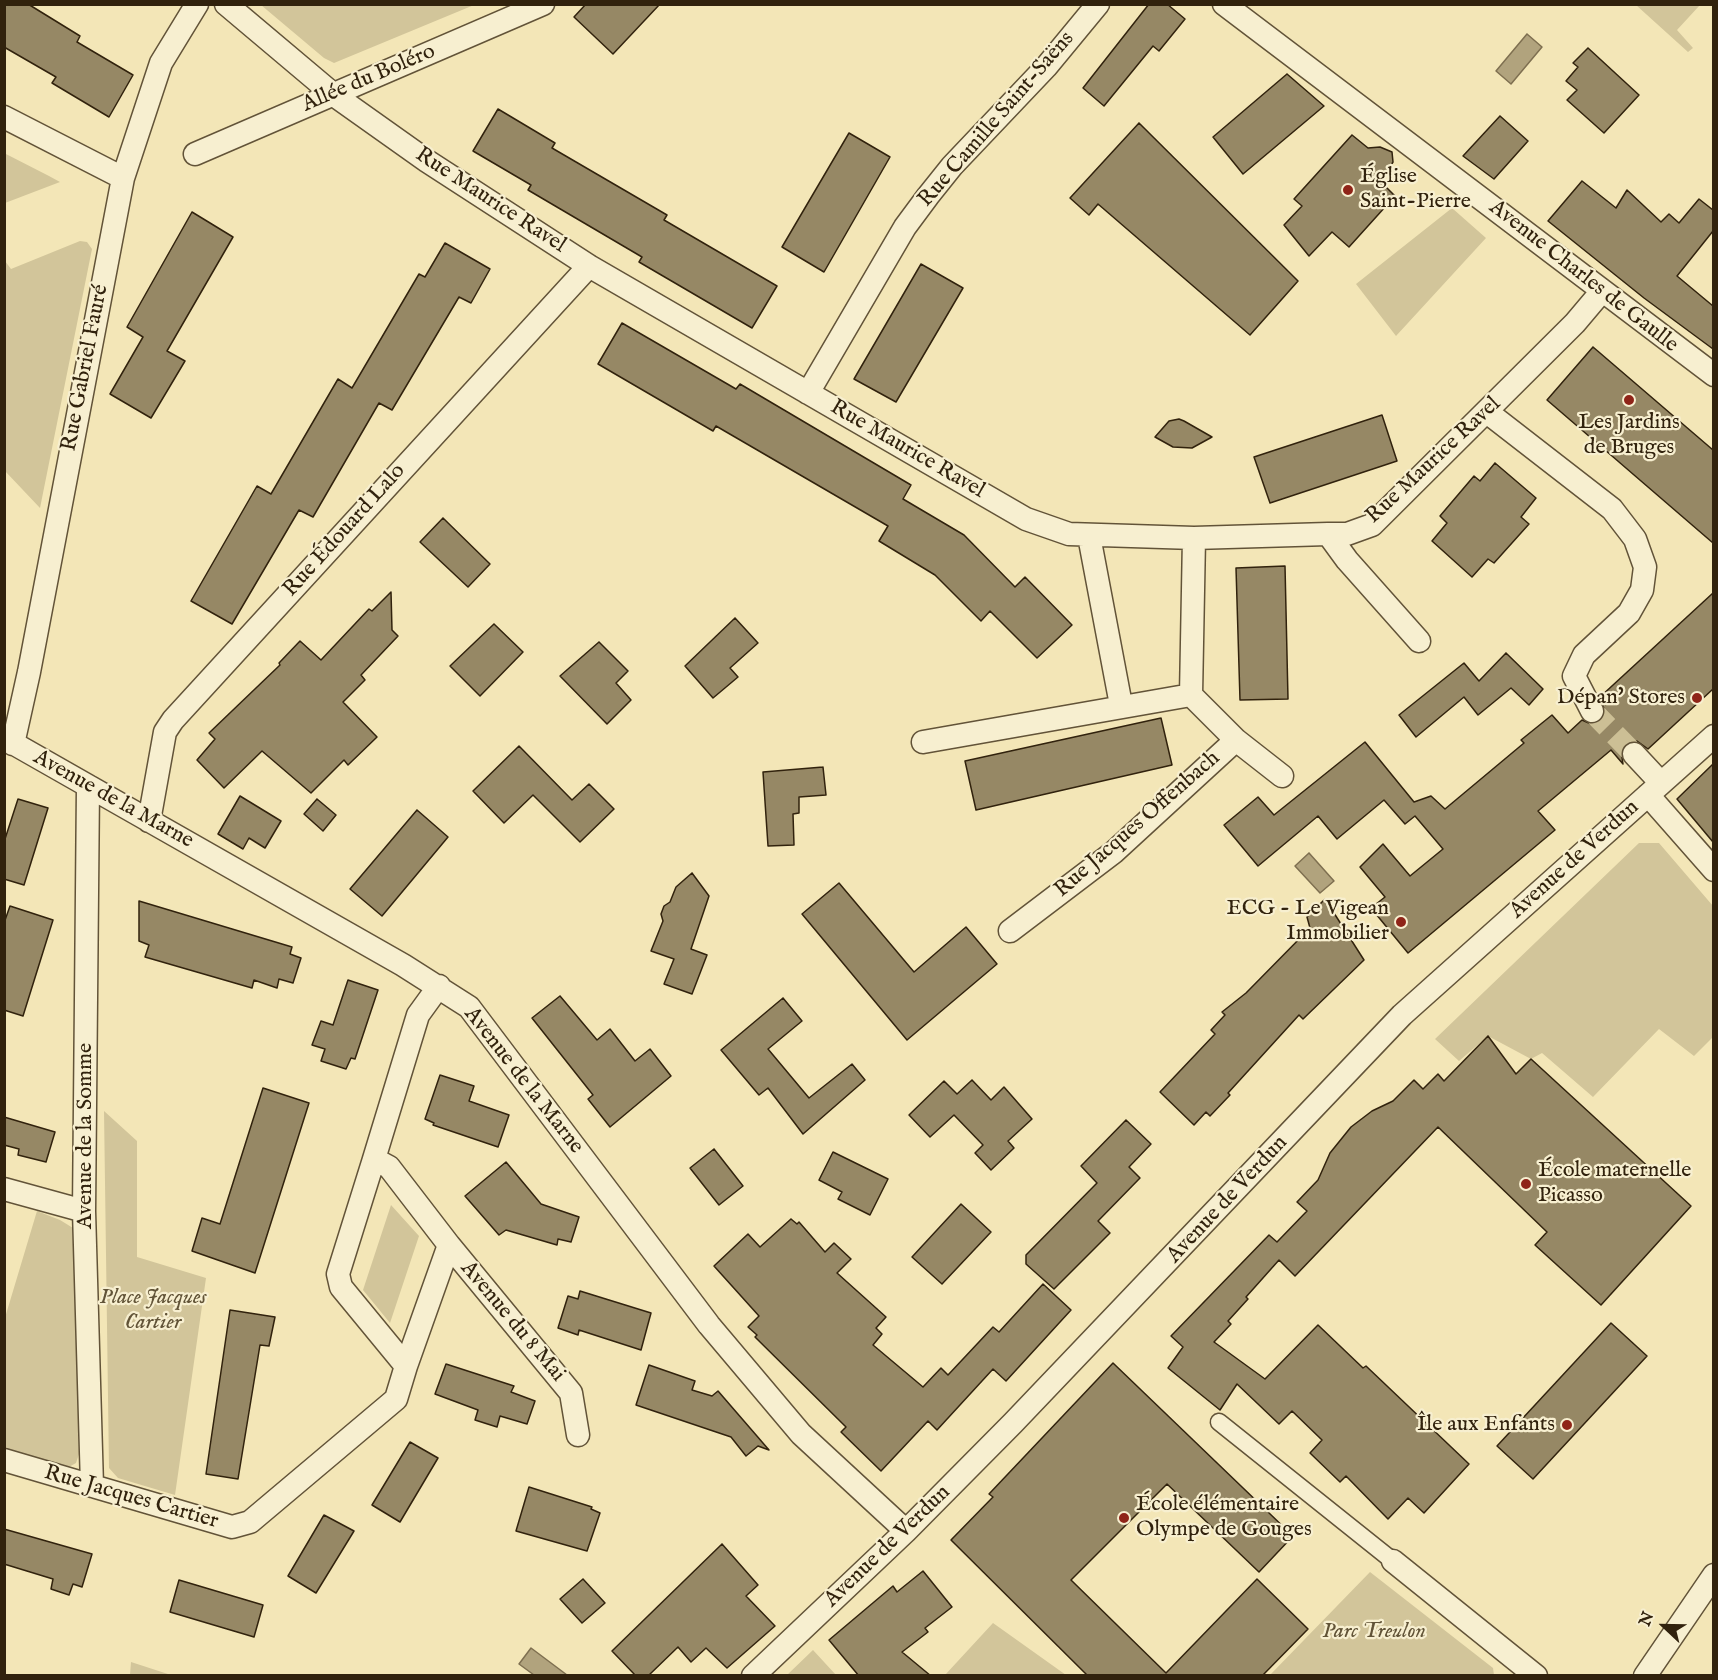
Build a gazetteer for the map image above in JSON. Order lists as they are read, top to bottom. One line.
{"streets":{"street":["Allée du Boléro","Rue Camille Saint-Saëns","Rue Maurice Ravel","Avenue Charles de Gaulle","Rue Gabriel Fauré","Rue Édouard Lalo","Avenue de la Marne","Rue Jacques Offenbach","Avenue de Verdun","Avenue de la Somme","Avenue du 8 Mai","Rue Jacques Cartier"]},"crossings":[["Allée du Boléro","Rue Maurice Ravel"],["Rue Camille Saint-Saëns","Rue Maurice Ravel"],["Rue Maurice Ravel","Avenue Charles de Gaulle"],["Rue Maurice Ravel","Rue Édouard Lalo"],["Rue Gabriel Fauré","Avenue de la Marne"],["Rue Édouard Lalo","Avenue de la Marne"],["Avenue de la Marne","Avenue de Verdun"],["Avenue de la Marne","Avenue de la Somme"],["Avenue de la Somme","Rue Jacques Cartier"],["Avenue du 8 Mai","Rue Jacques Cartier"]],"parks":["Place Jacques Cartier","Parc Treulon"],"places":["Église Saint-Pierre","Les Jardins de Bruges","Dépan' Stores","ECG - Le Vigean Immobilier","École maternelle Picasso","Île aux Enfants","École élémentaire Olympe de Gouges"],"north":"left"}
